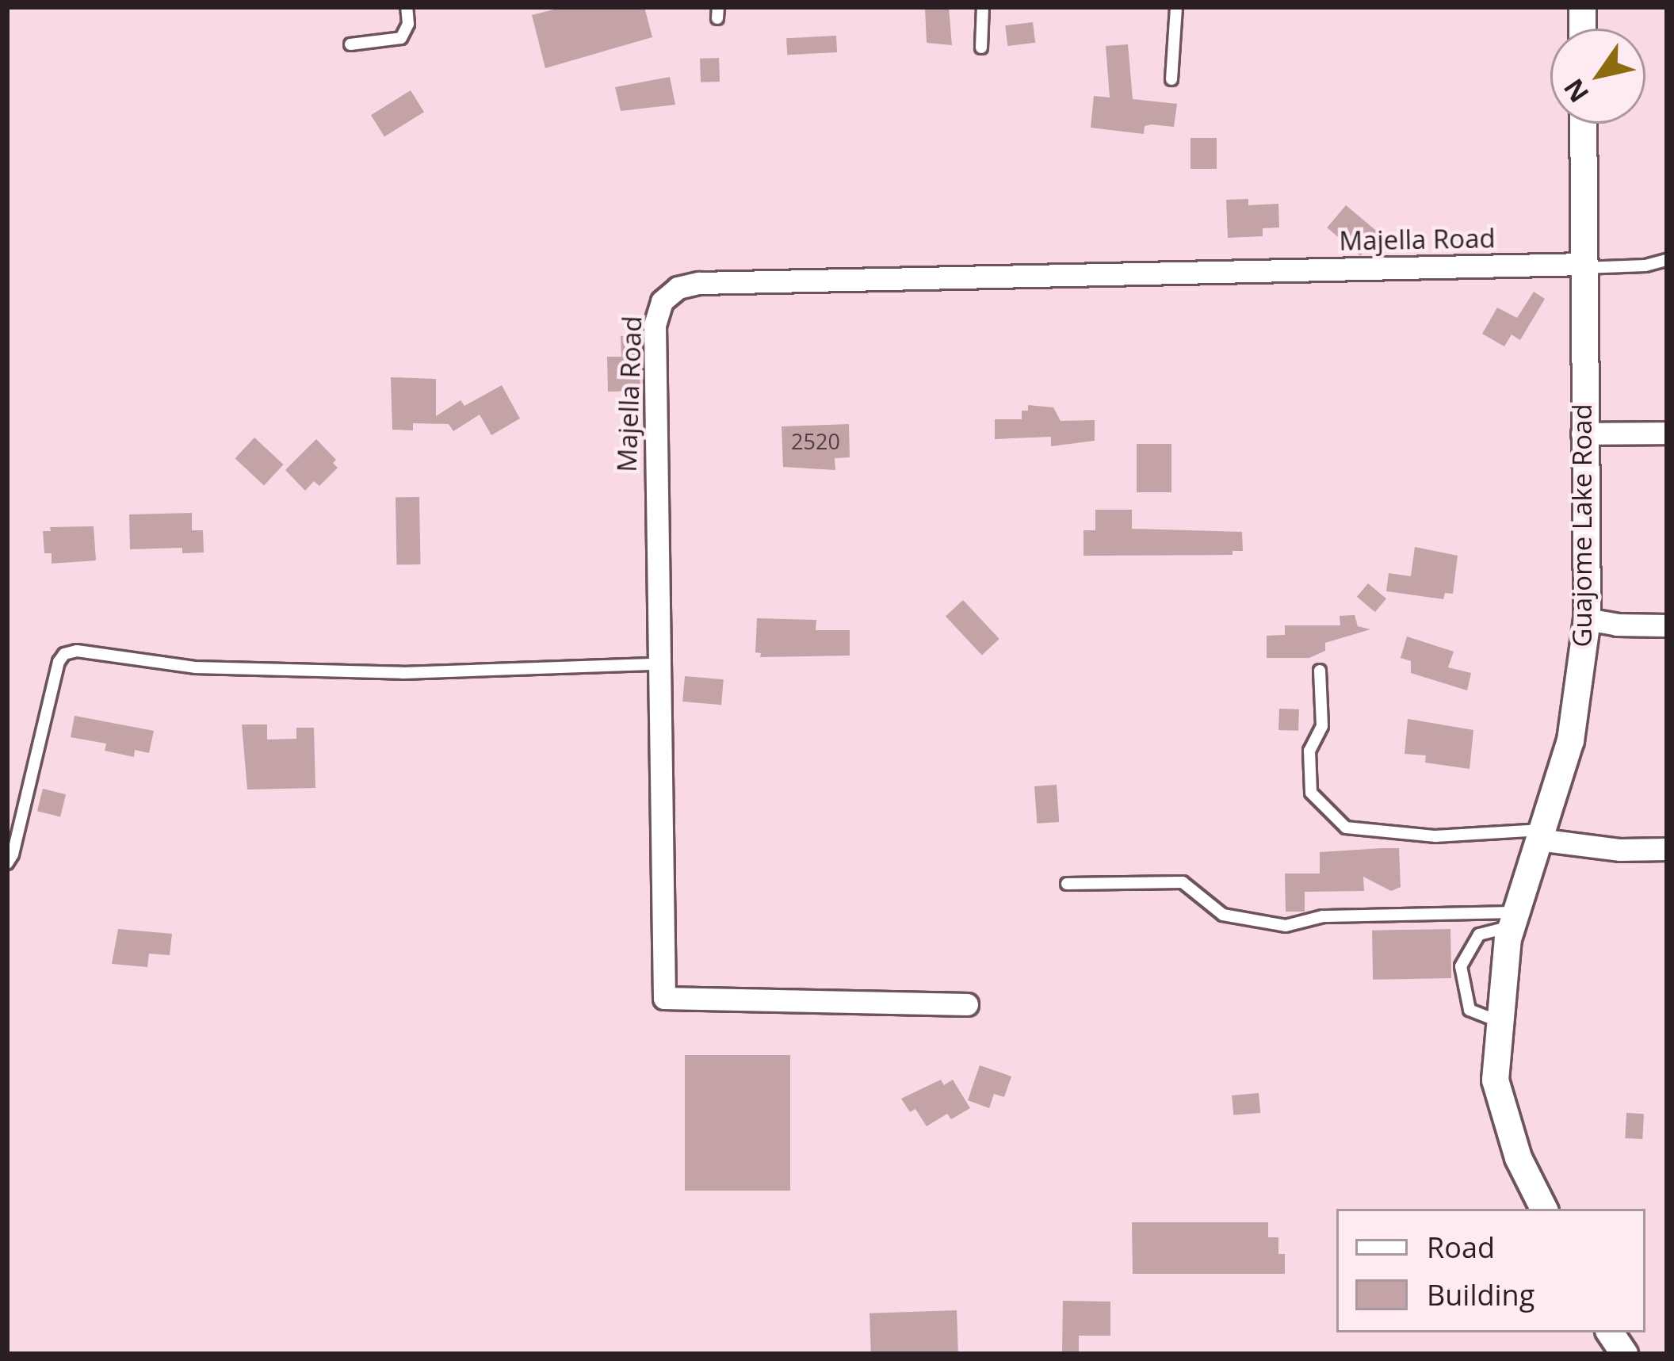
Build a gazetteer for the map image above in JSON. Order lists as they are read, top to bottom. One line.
{"streets":{"street":["Majella Road","Guajome Lake Road"]},"crossings":[["Majella Road","Guajome Lake Road"]],"house_numbers":["2520"],"legend":["Road","Building"],"north":"bottom left"}
